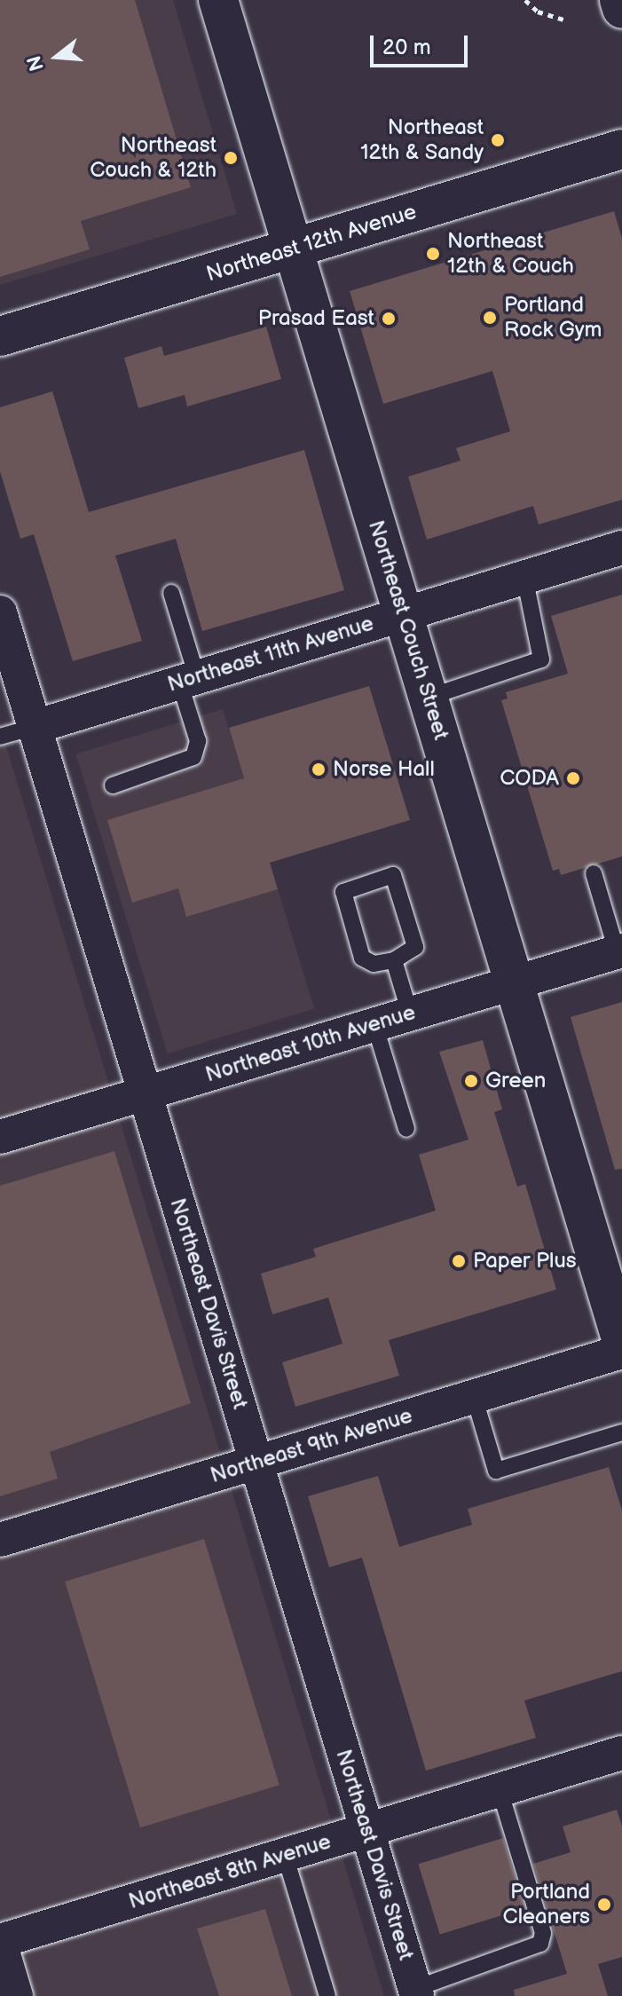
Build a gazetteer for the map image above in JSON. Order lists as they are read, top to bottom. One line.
{"streets":{"main road":["Northeast 12th Avenue","Northeast Couch Street"],"street":["Northeast 11th Avenue","Northeast 10th Avenue","Northeast Davis Street","Northeast 9th Avenue","Northeast 8th Avenue"]},"crossings":[["Northeast 12th Avenue","Northeast Couch Street"],["Northeast Couch Street","Northeast 11th Avenue"],["Northeast Couch Street","Northeast 10th Avenue"],["Northeast 11th Avenue","Northeast Davis Street"],["Northeast 10th Avenue","Northeast Davis Street"],["Northeast Davis Street","Northeast 9th Avenue"],["Northeast Davis Street","Northeast 8th Avenue"]],"places":["Northeast 12th & Sandy","Northeast Couch & 12th","Northeast 12th & Couch","Portland Rock Gym","Prasad East","Norse Hall","CODA","Green","Paper Plus","Portland Cleaners"],"scale_bar":"20 m","north":"left"}
